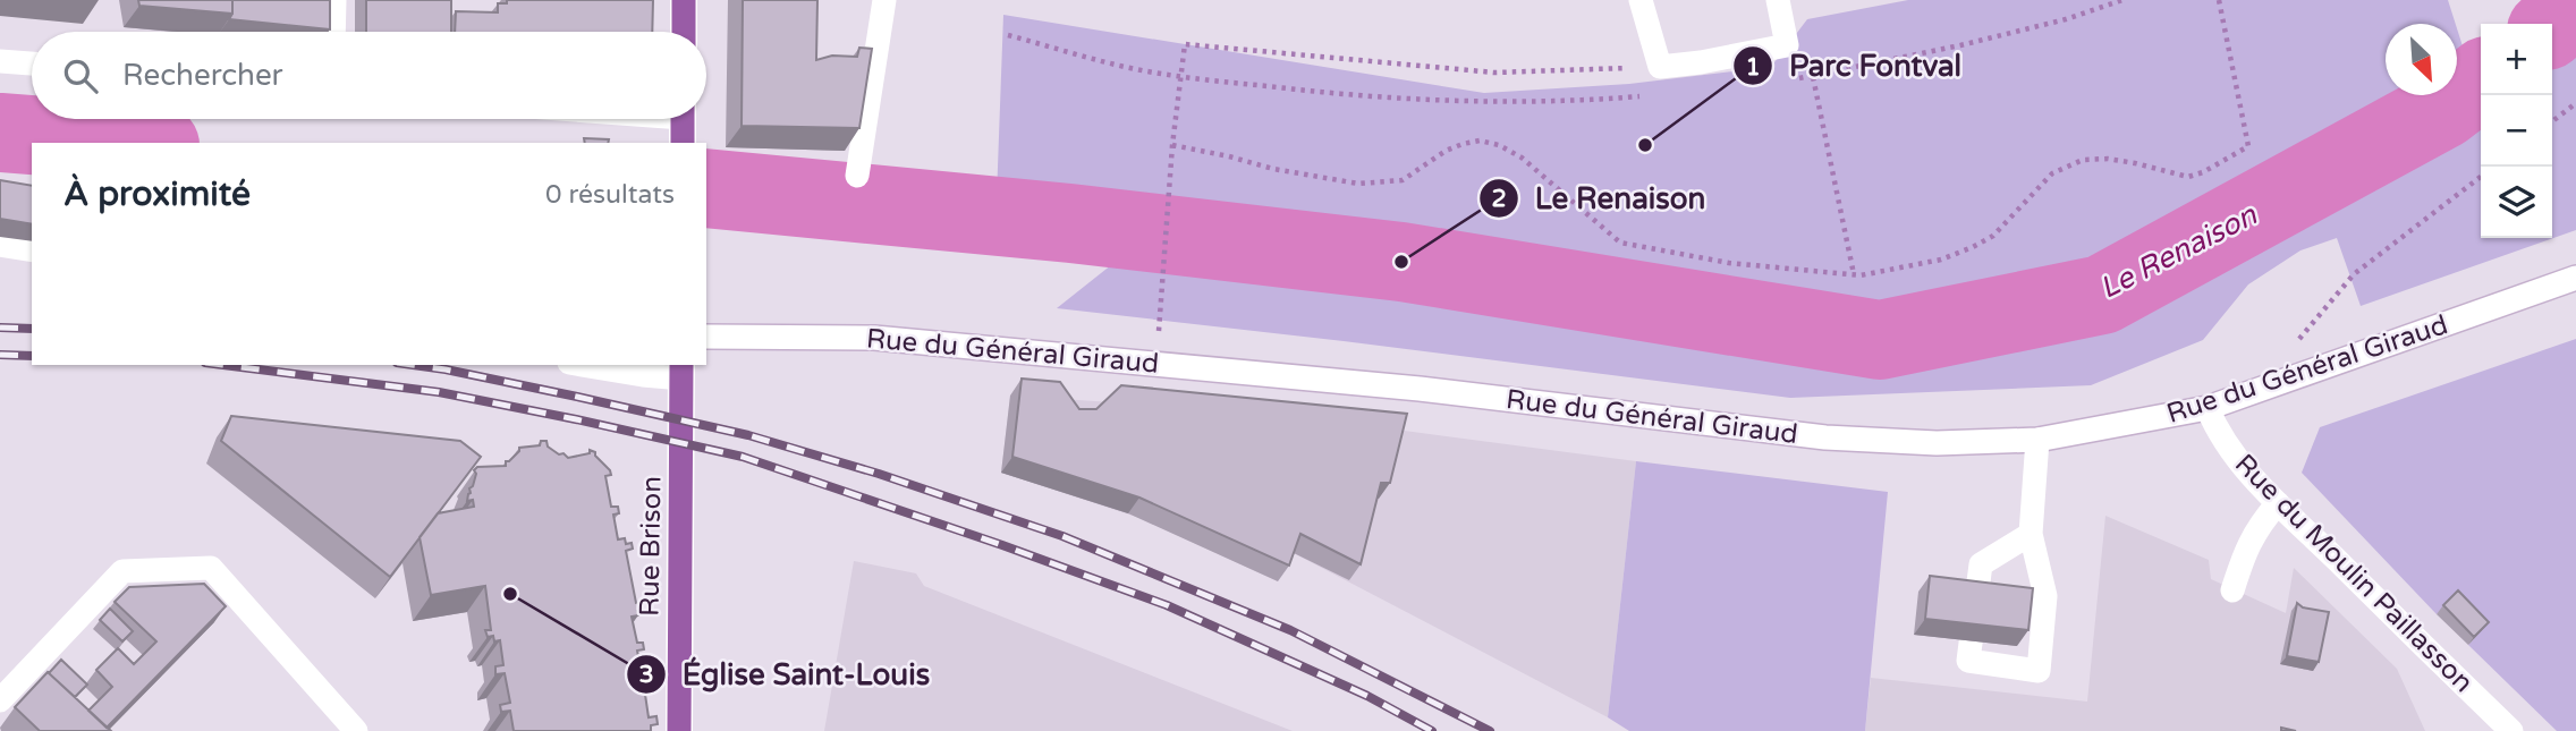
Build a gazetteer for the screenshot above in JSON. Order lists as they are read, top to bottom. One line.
{"streets":{"main road":["Rue Brison"],"street":["Rue du Général Giraud","Rue du Moulin Paillasson"]},"crossings":[["Rue du Général Giraud","Rue du Moulin Paillasson"]],"water":["Le Renaison"],"places":["Parc Fontval","Le Renaison","Église Saint-Louis"],"north":"bottom right","page":{"map_buttons":["+","−"],"search":"Rechercher","heading":["À proximité","0 résultats"]}}
